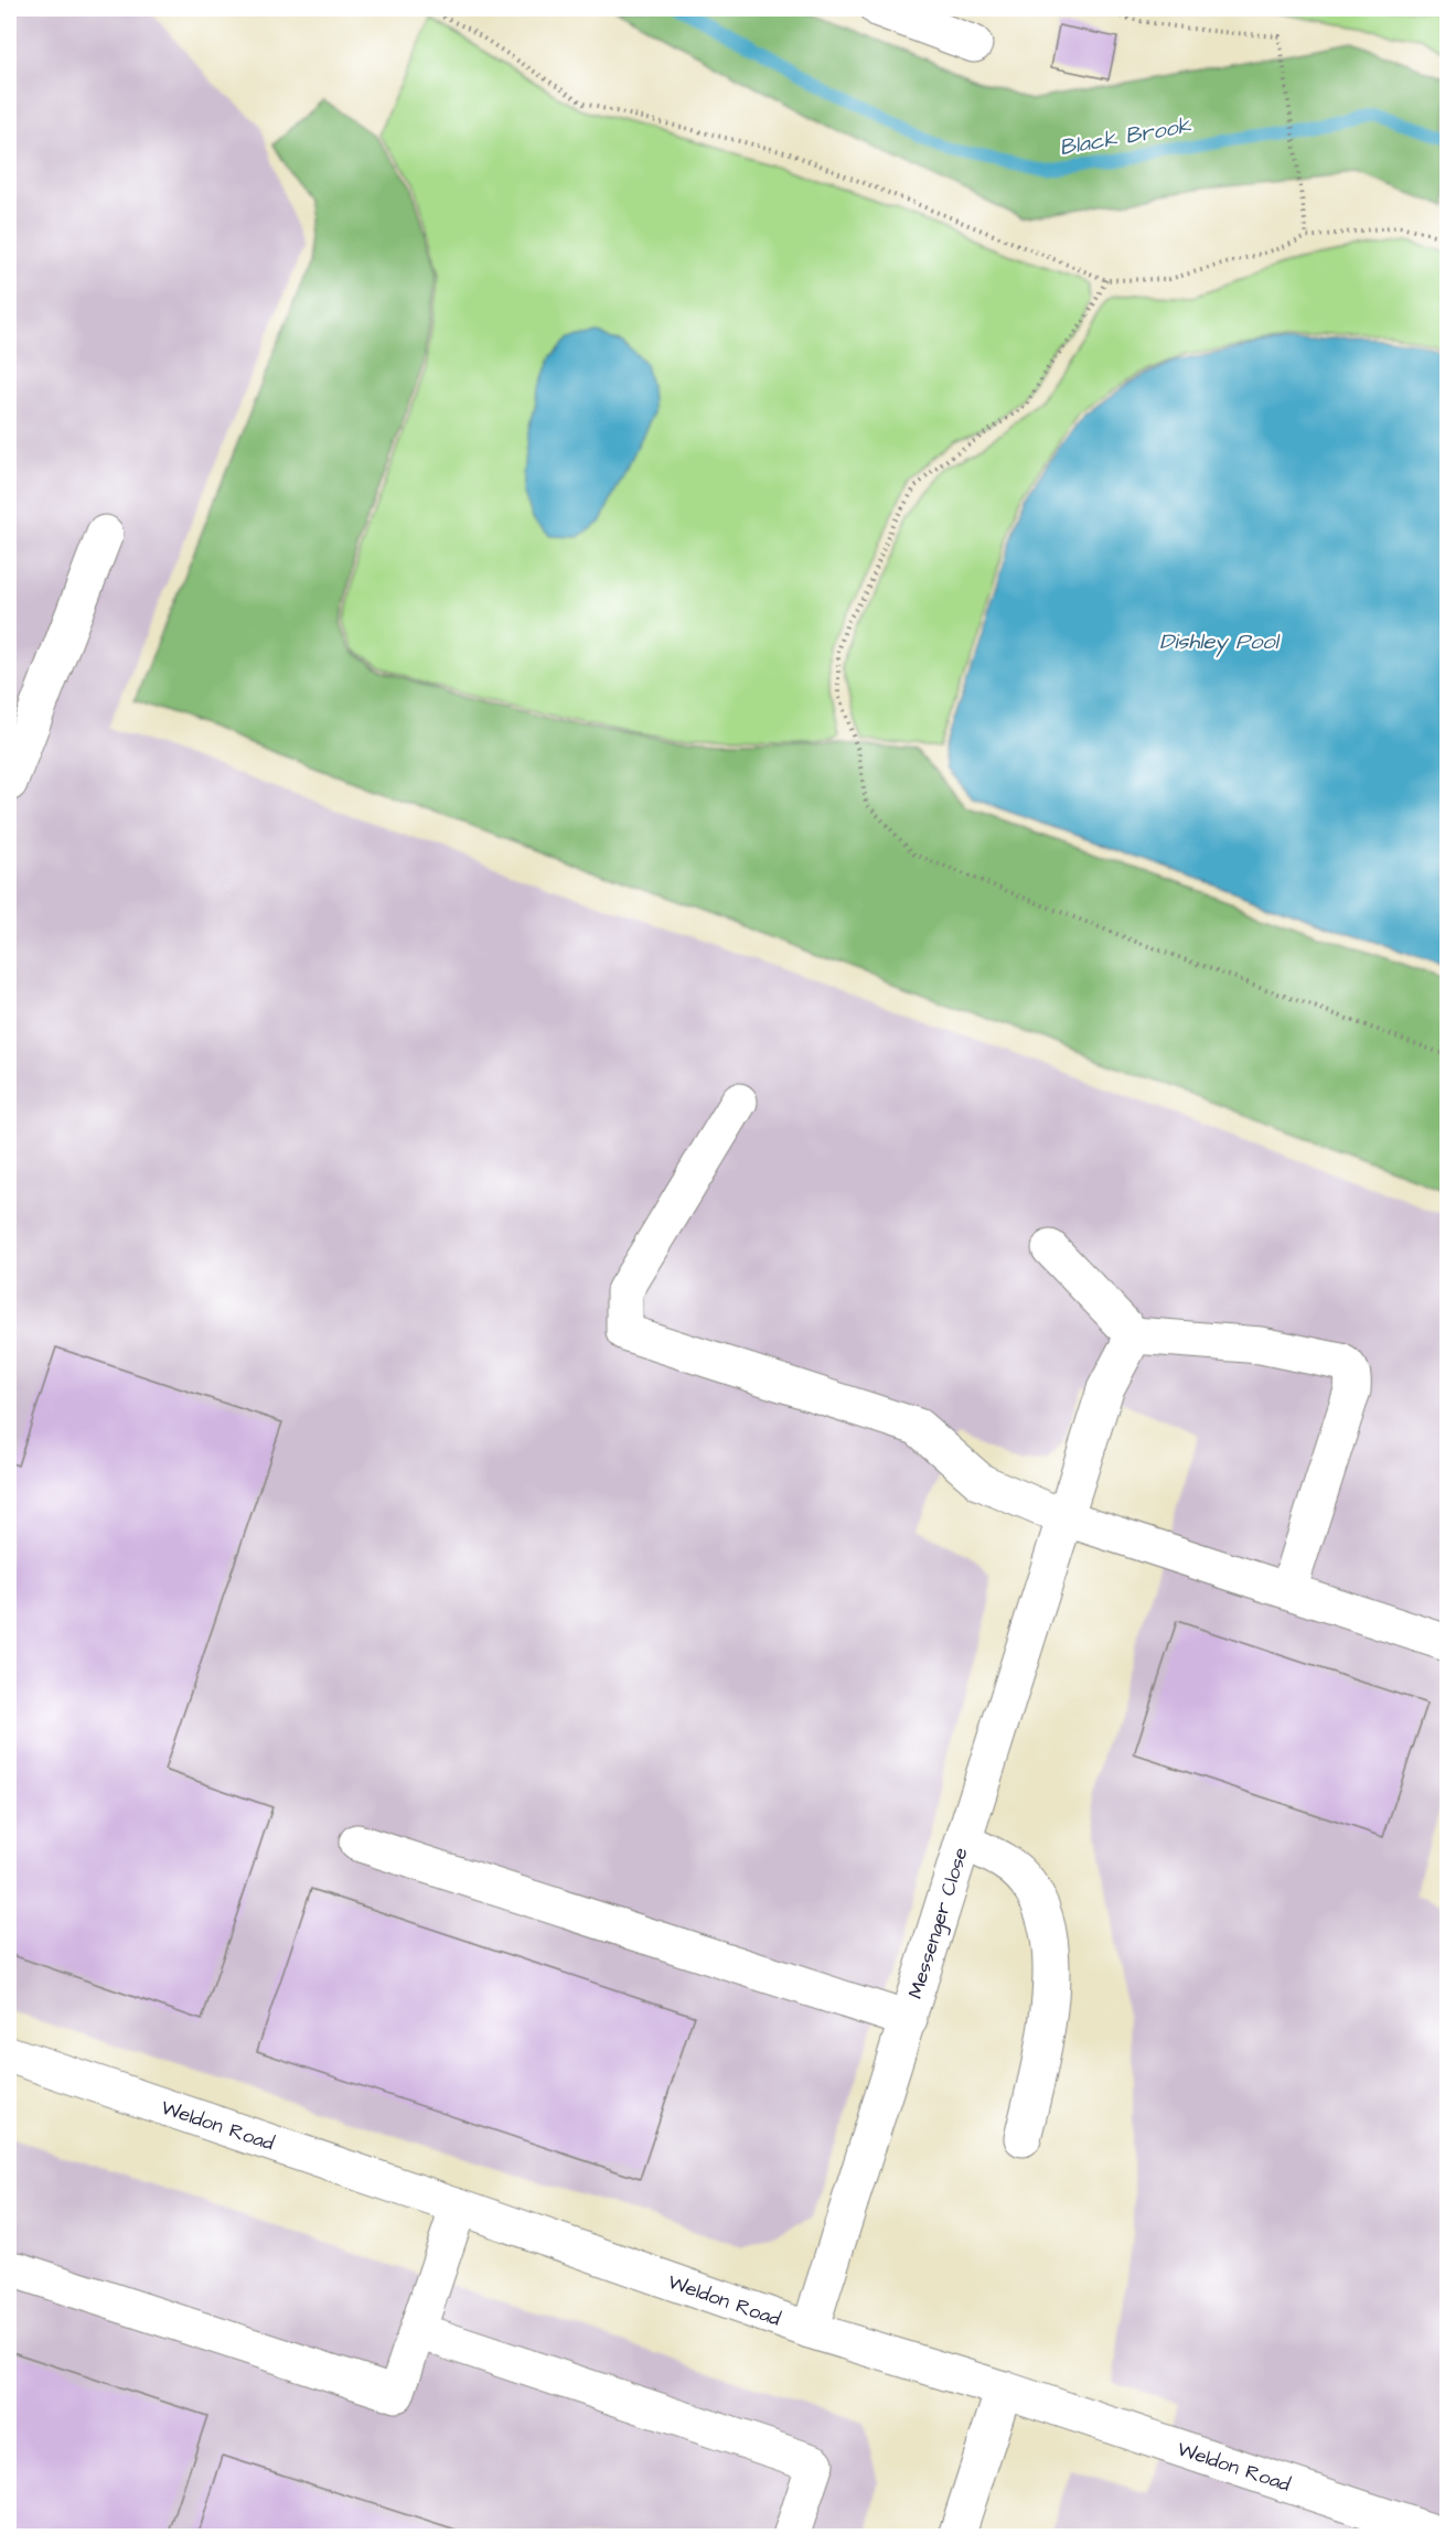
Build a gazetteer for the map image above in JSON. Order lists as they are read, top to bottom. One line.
{"streets":{"street":["Messenger Close","Weldon Road"]},"crossings":[["Messenger Close","Weldon Road"]],"water":["Black Brook","Dishley Pool"]}
